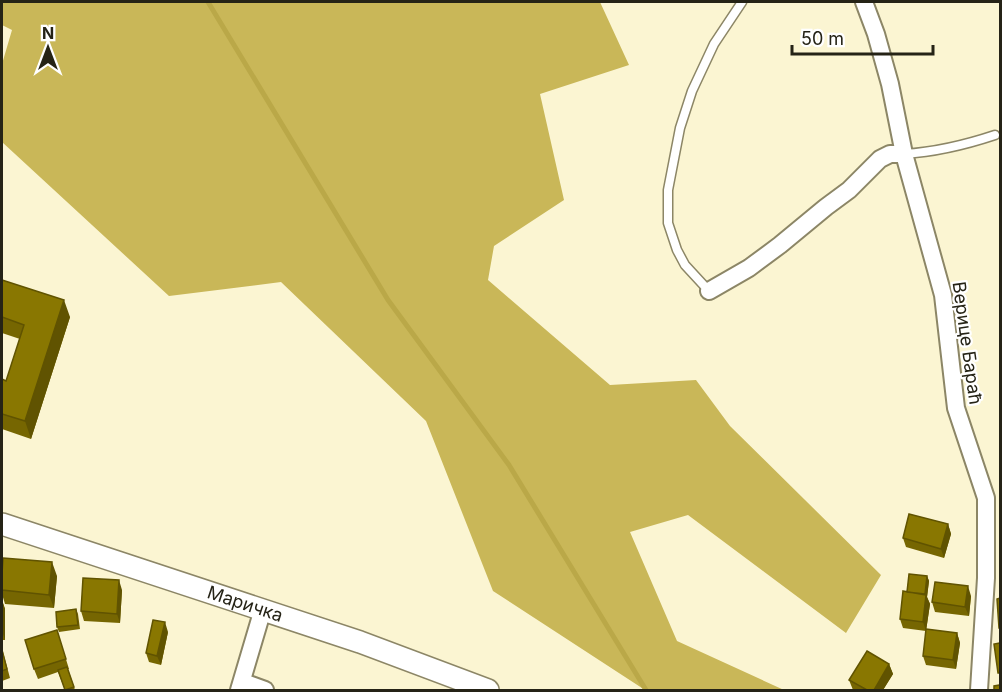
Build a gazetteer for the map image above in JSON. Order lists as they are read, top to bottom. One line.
{"streets":{"street":["Верице Бараћ","Маричка"]},"scale_bar":"50 m","north":"top"}
